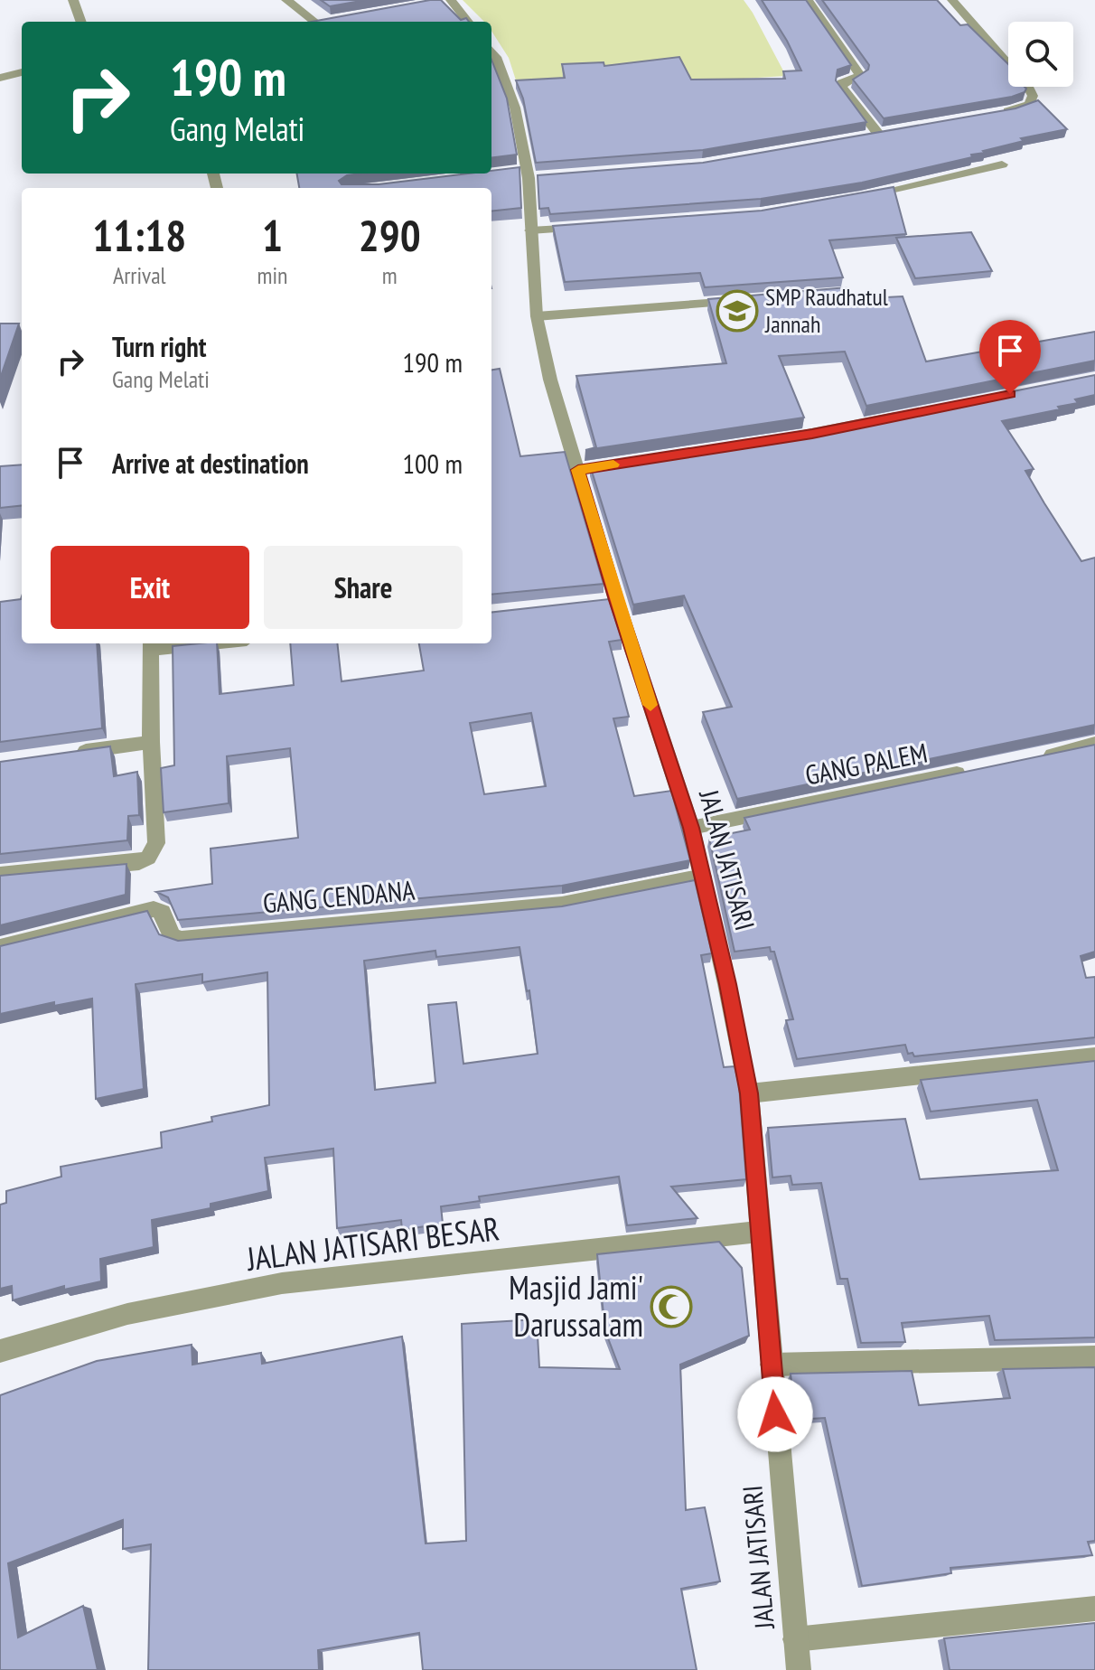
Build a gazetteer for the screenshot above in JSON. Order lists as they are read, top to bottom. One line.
{"streets":{"street":["GANG PALEM","JALAN JATISARI","GANG CENDANA","JALAN JATISARI BESAR"]},"crossings":[["GANG PALEM","JALAN JATISARI"],["JALAN JATISARI","GANG CENDANA"],["JALAN JATISARI","JALAN JATISARI BESAR"]],"places":{"school or university":["SMP Raudhatul Jannah"],"mosque":["Masjid Jami' Darussalam"]},"page":{"turn":["190 m","Gang Melati"],"eta":["11:18","Arrival","1","min","290","m"],"list":[{"name":"Turn right","note":"Gang Melati","value":"190 m"},{"name":"Arrive at destination","value":"100 m"}],"buttons":["Exit","Share"]}}
